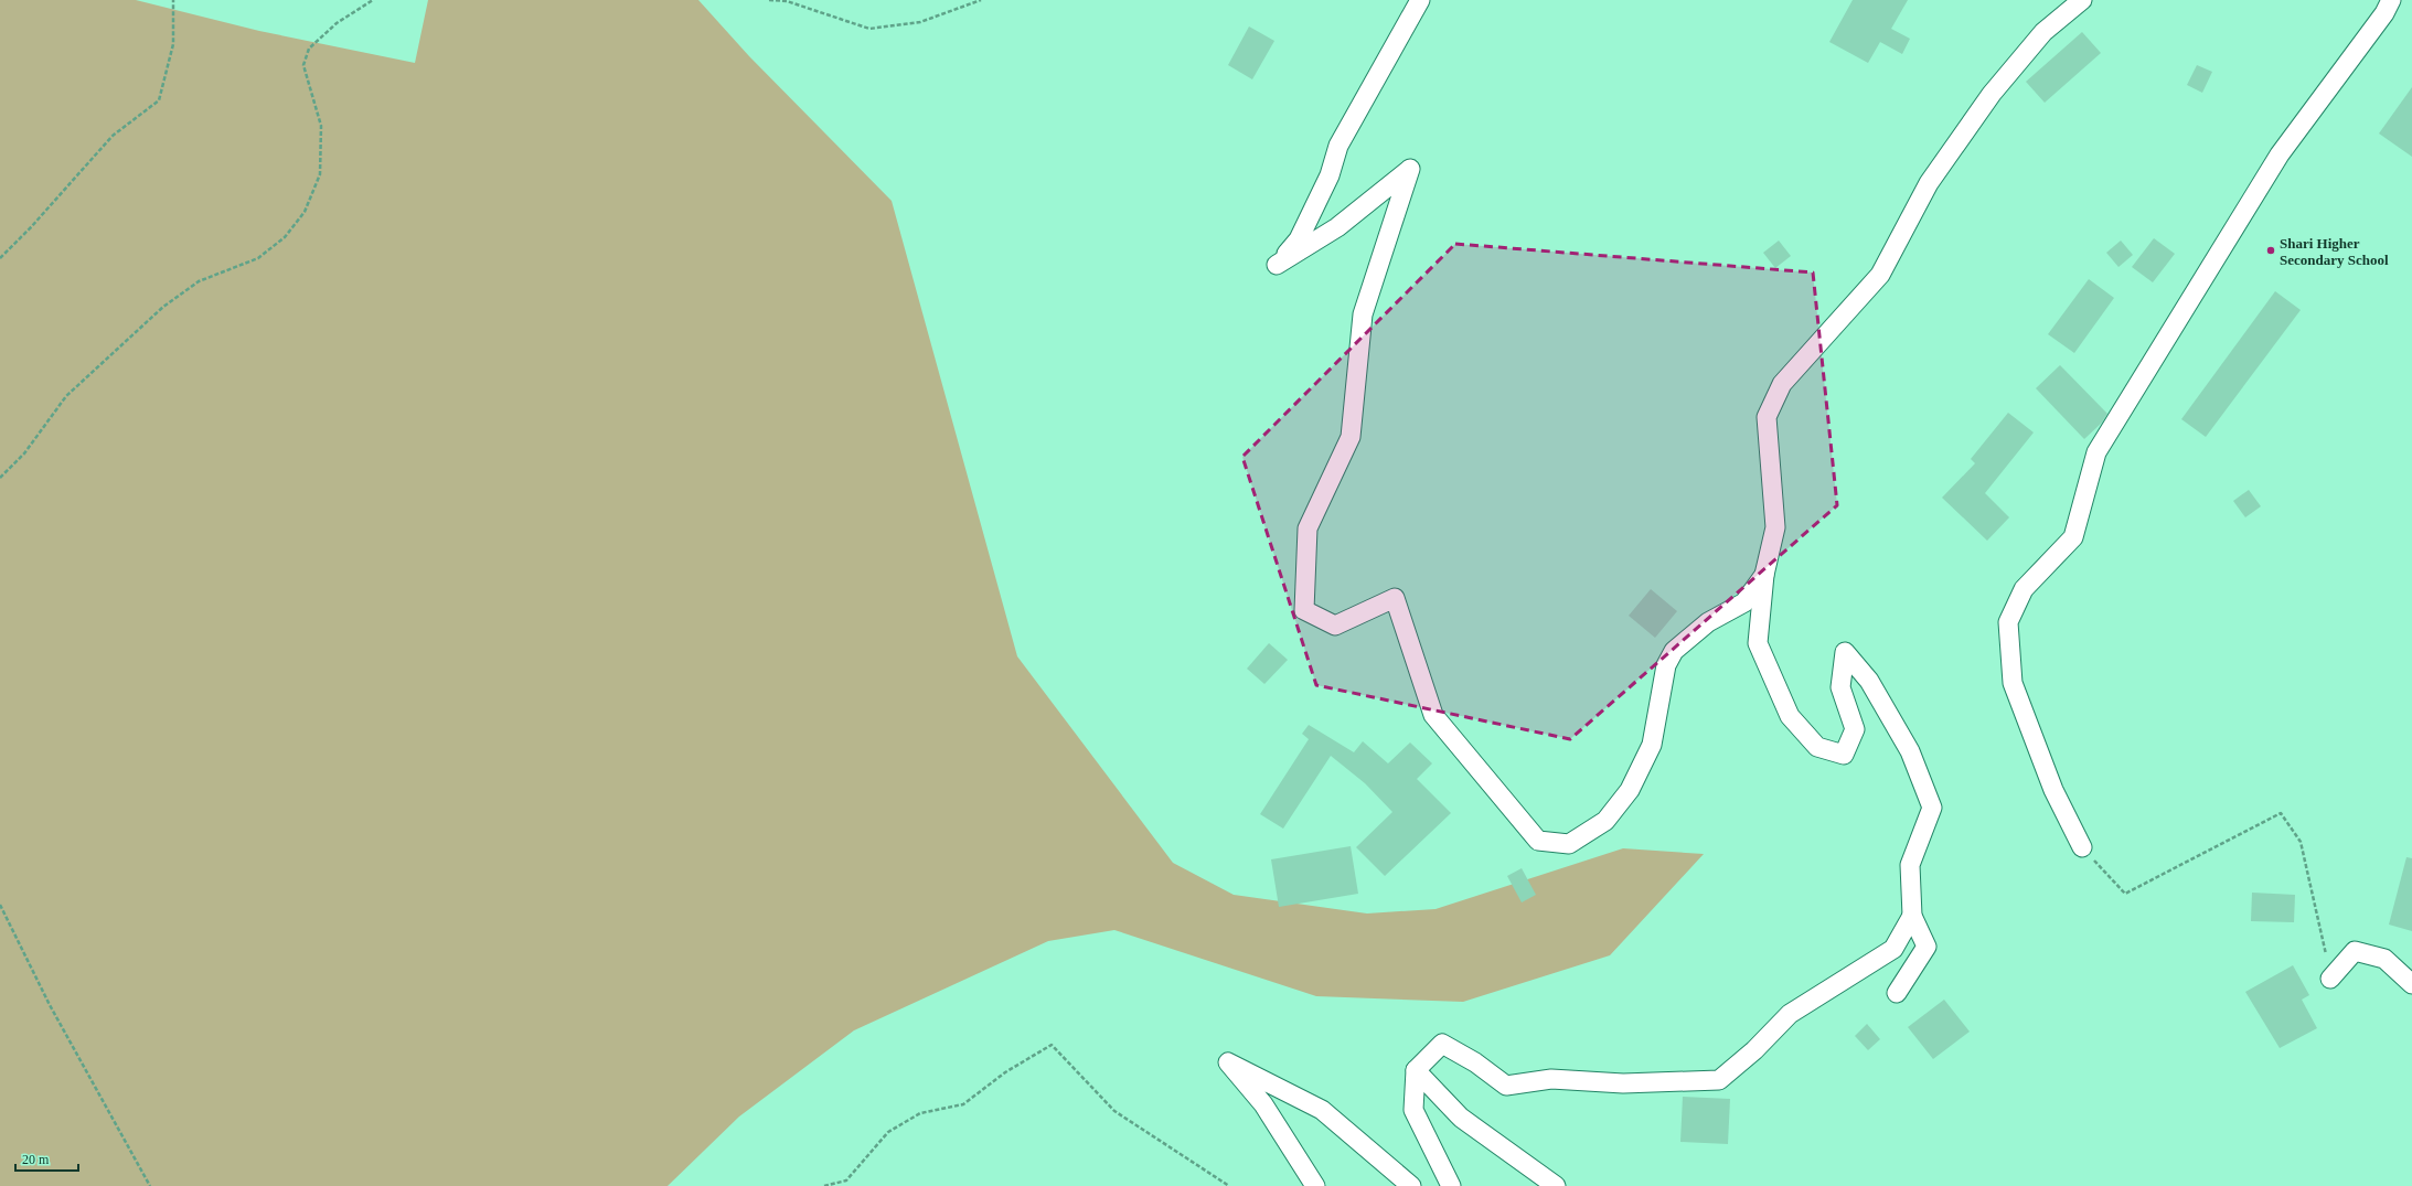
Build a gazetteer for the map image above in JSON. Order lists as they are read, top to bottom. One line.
{"places":["Shari Higher Secondary School"],"scale_bar":"20 m"}
